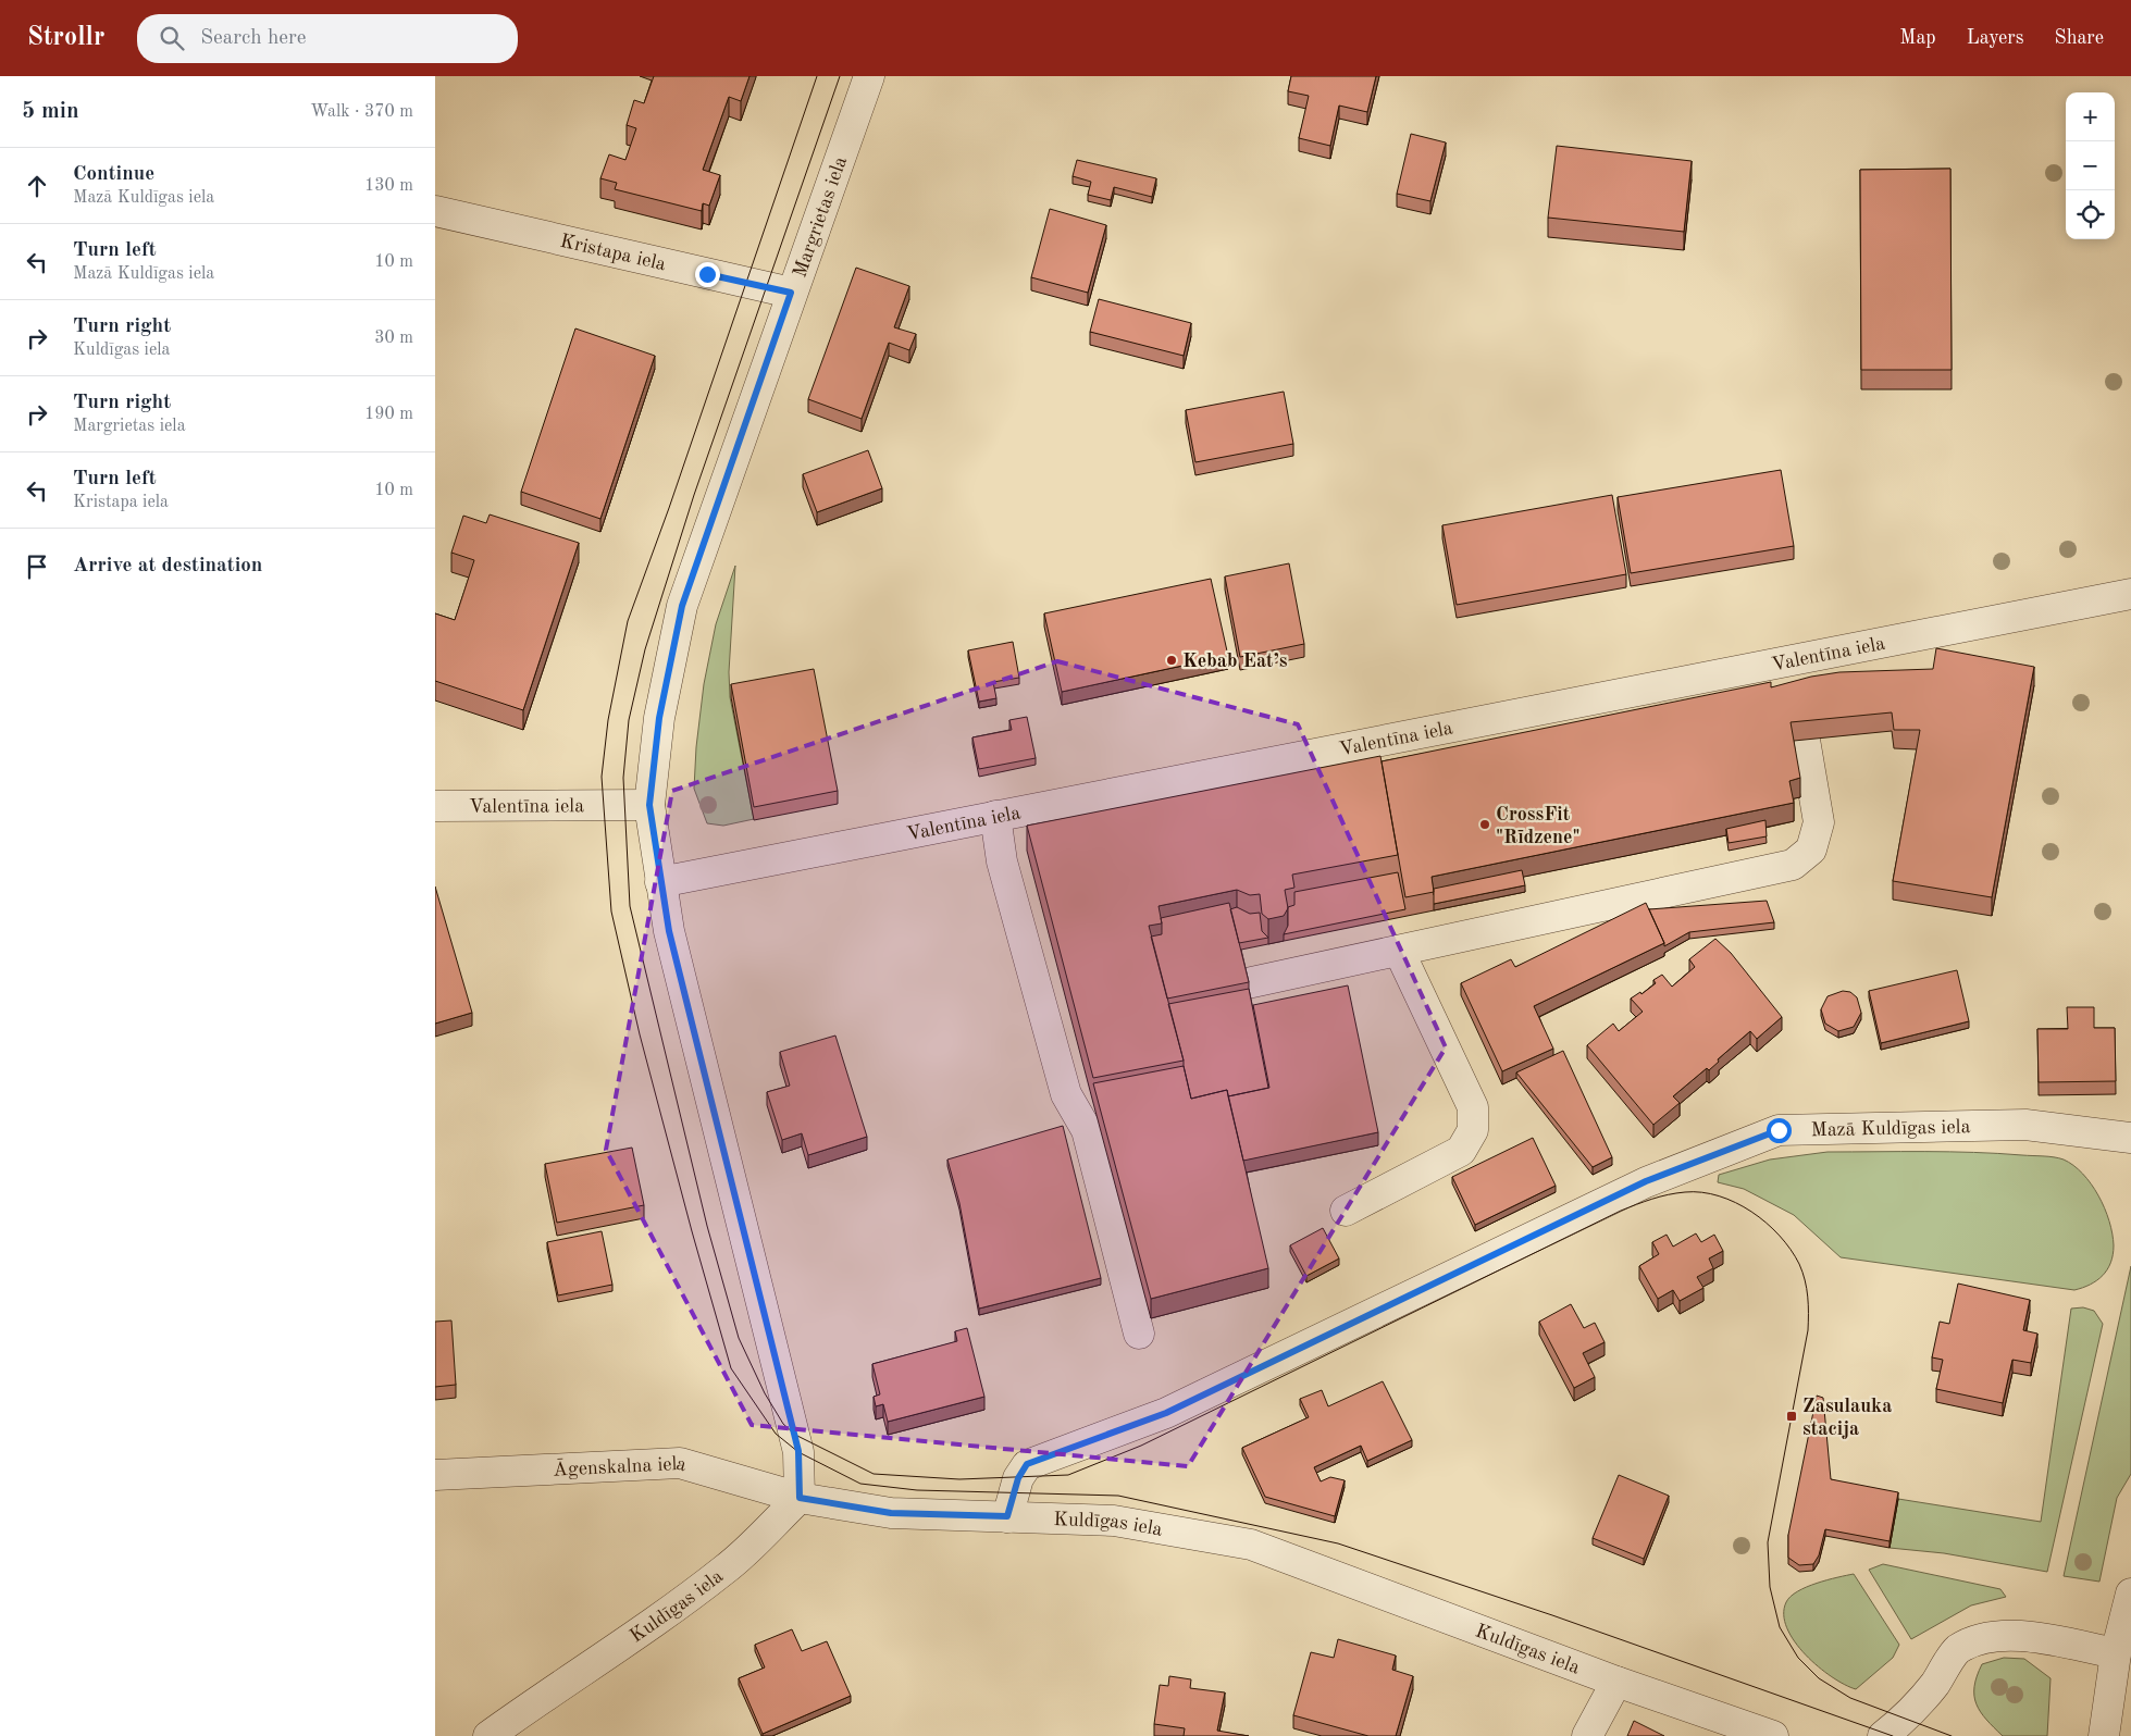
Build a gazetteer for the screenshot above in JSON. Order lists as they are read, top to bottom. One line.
{"streets":{"street":["Margrietas iela","Kristapa iela","Valentīna iela","Mazā Kuldīgas iela","Āgenskalna iela","Kuldīgas iela"]},"crossings":[["Margrietas iela","Kristapa iela"],["Margrietas iela","Valentīna iela"],["Margrietas iela","Āgenskalna iela"],["Margrietas iela","Kuldīgas iela"],["Mazā Kuldīgas iela","Kuldīgas iela"],["Āgenskalna iela","Kuldīgas iela"]],"places":{"other":["Kebab Eat’s","CrossFit \"Rīdzene\""],"transit":["Zasulauka stacija"]},"page":{"header":"Strollr","search":"Search here","nav":["Map","Layers","Share"],"heading":["5 min","Walk · 370 m"],"map_buttons":["+","−"],"list":[["Continue","Mazā Kuldīgas iela","130 m"],["Turn left","Mazā Kuldīgas iela","10 m"],["Turn right","Kuldīgas iela","30 m"],["Turn right","Margrietas iela","190 m"],["Turn left","Kristapa iela","10 m"],"Arrive at destination"]}}
